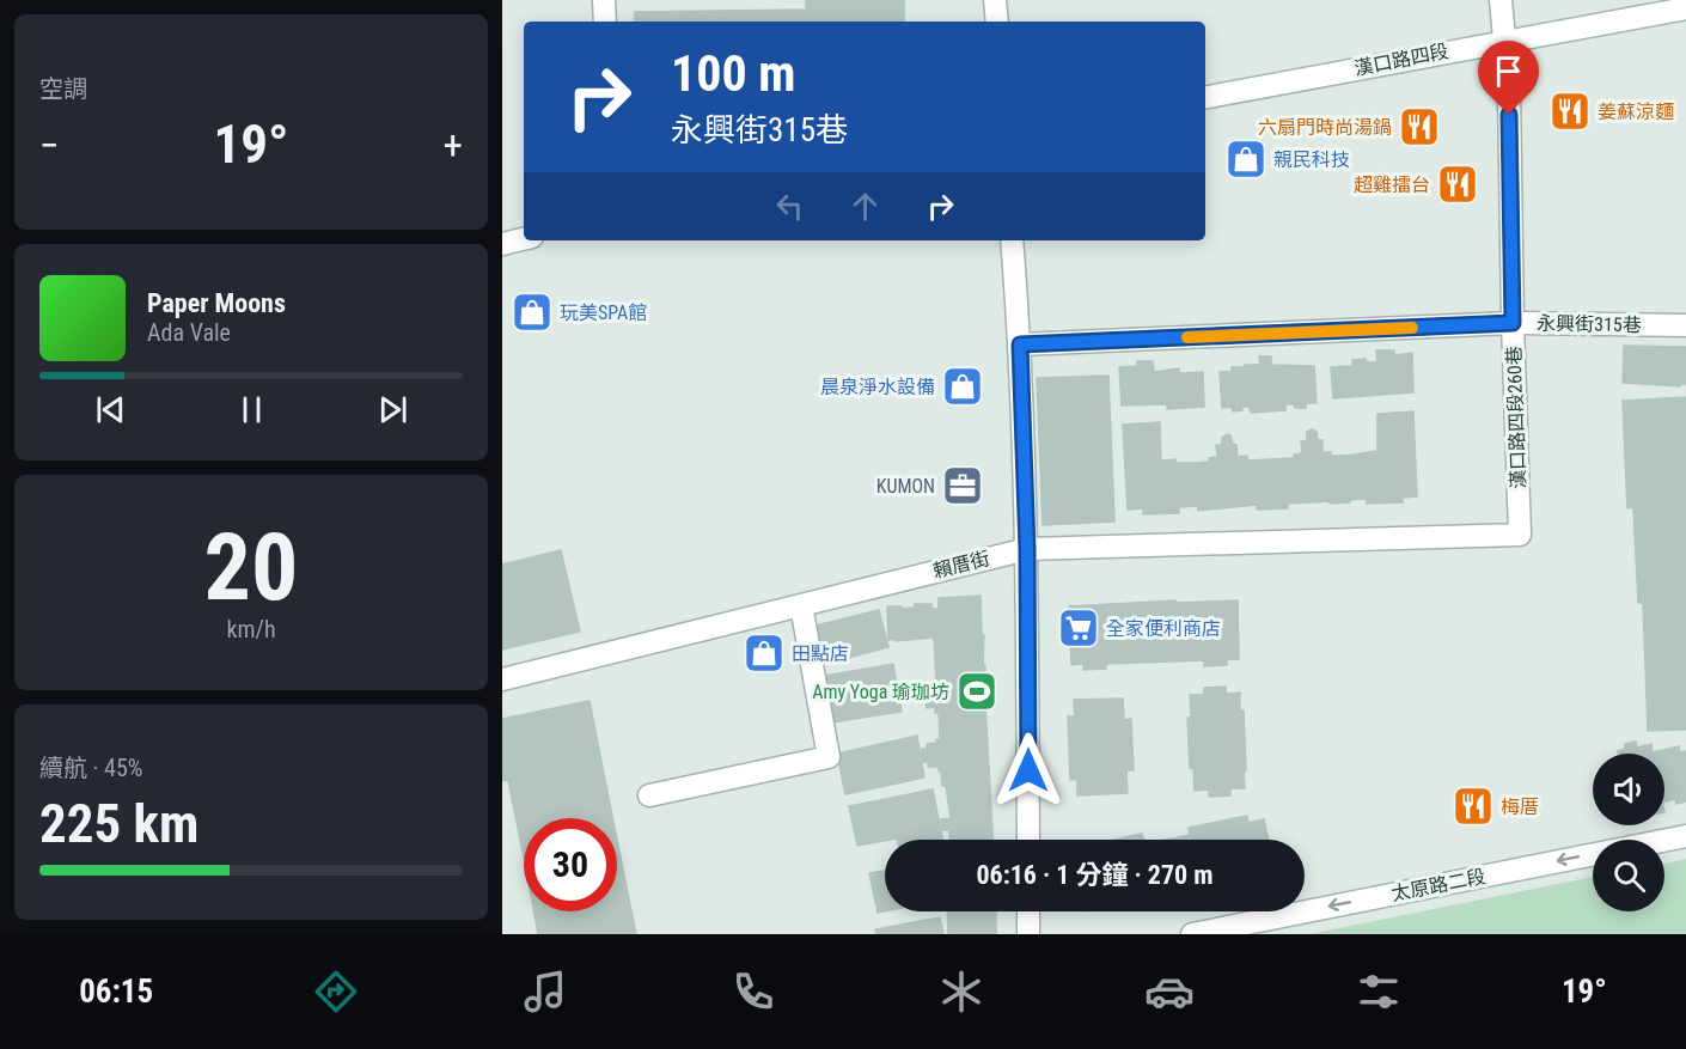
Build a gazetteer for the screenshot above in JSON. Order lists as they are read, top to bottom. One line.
{"streets":{"street":["漢口路四段","永興街315巷","漢口路四段260巷","賴厝街","太原路二段"]},"crossings":[["漢口路四段","漢口路四段260巷"],["永興街315巷","漢口路四段260巷"],["漢口路四段260巷","賴厝街"]],"one_way":["太原路二段"],"places":{"restaurant":["姜蘇涼麵","六扇門時尚湯鍋","超雞擂台","梅厝"],"shop":["親民科技","玩美SPA館","晨泉淨水設備","田點店"],"office":["KUMON"],"supermarket":["全家便利商店"],"sports":["Amy Yoga 瑜珈坊"]},"page":{"tile":["空調",["20","km/h"],["續航 · 45%","225 km"]],"turn":["100 m","永興街315巷"],"heat":["−","19°","+"],"song":["Paper Moons","Ada Vale"],"limit":"30","trip":"06:16 · 1 分鐘 · 270 m","tabs":["06:15","19°"]}}
